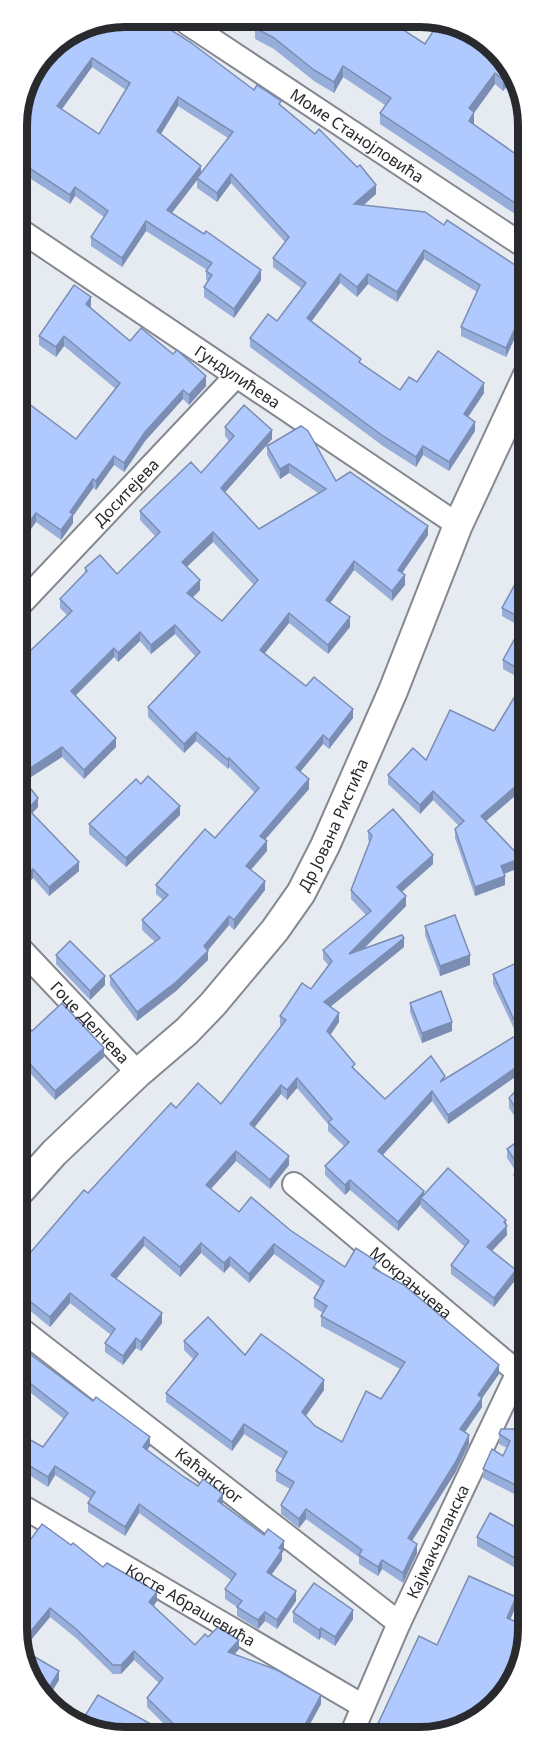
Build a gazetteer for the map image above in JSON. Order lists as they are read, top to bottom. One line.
{"streets":{"street":["Моме Станојловића","Гундулићева","Доситејева","Др Јована Ристића","Гоце Делчева","Мокрањчева","Каћанског","Кајмакчаланска","Косте Абрашевића"]},"crossings":[["Гундулићева","Доситејева"],["Гундулићева","Др Јована Ристића"],["Др Јована Ристића","Гоце Делчева"],["Каћанског","Кајмакчаланска"],["Кајмакчаланска","Косте Абрашевића"]]}
